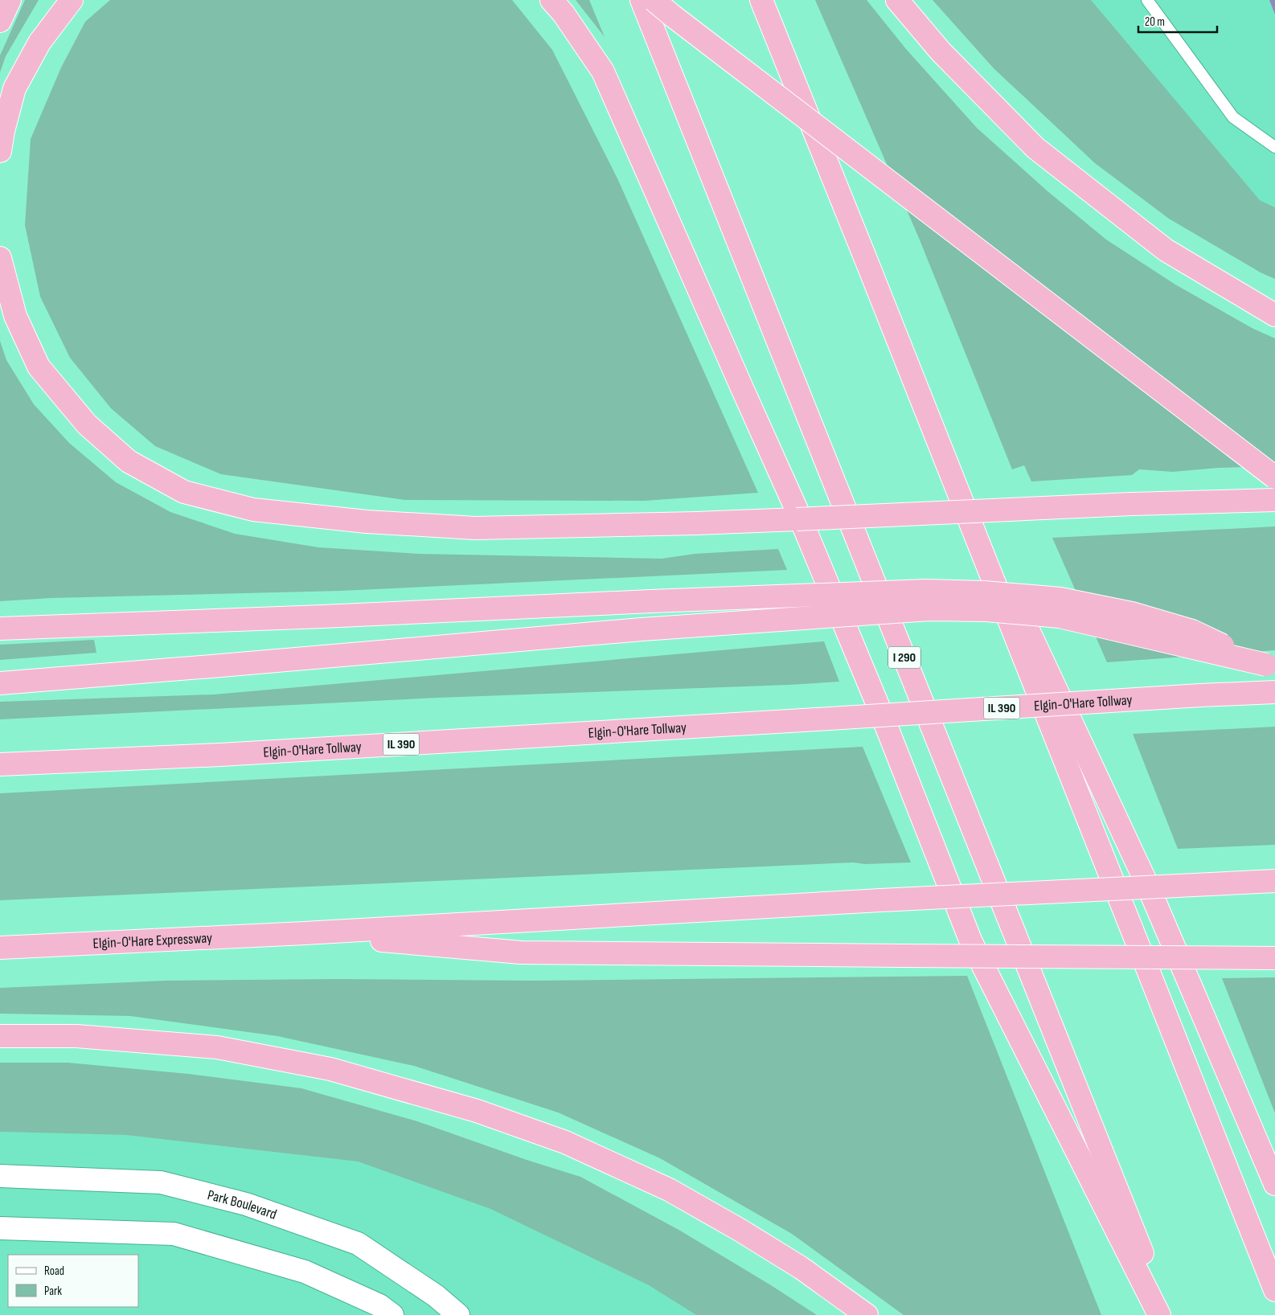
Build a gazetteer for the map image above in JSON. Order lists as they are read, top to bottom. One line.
{"streets":{"highway":["I 290","Elgin-O'Hare Tollway","IL 390","Elgin-O'Hare Expressway"],"street":["Park Boulevard"]},"legend":["Road","Park"],"scale_bar":"20 m"}
